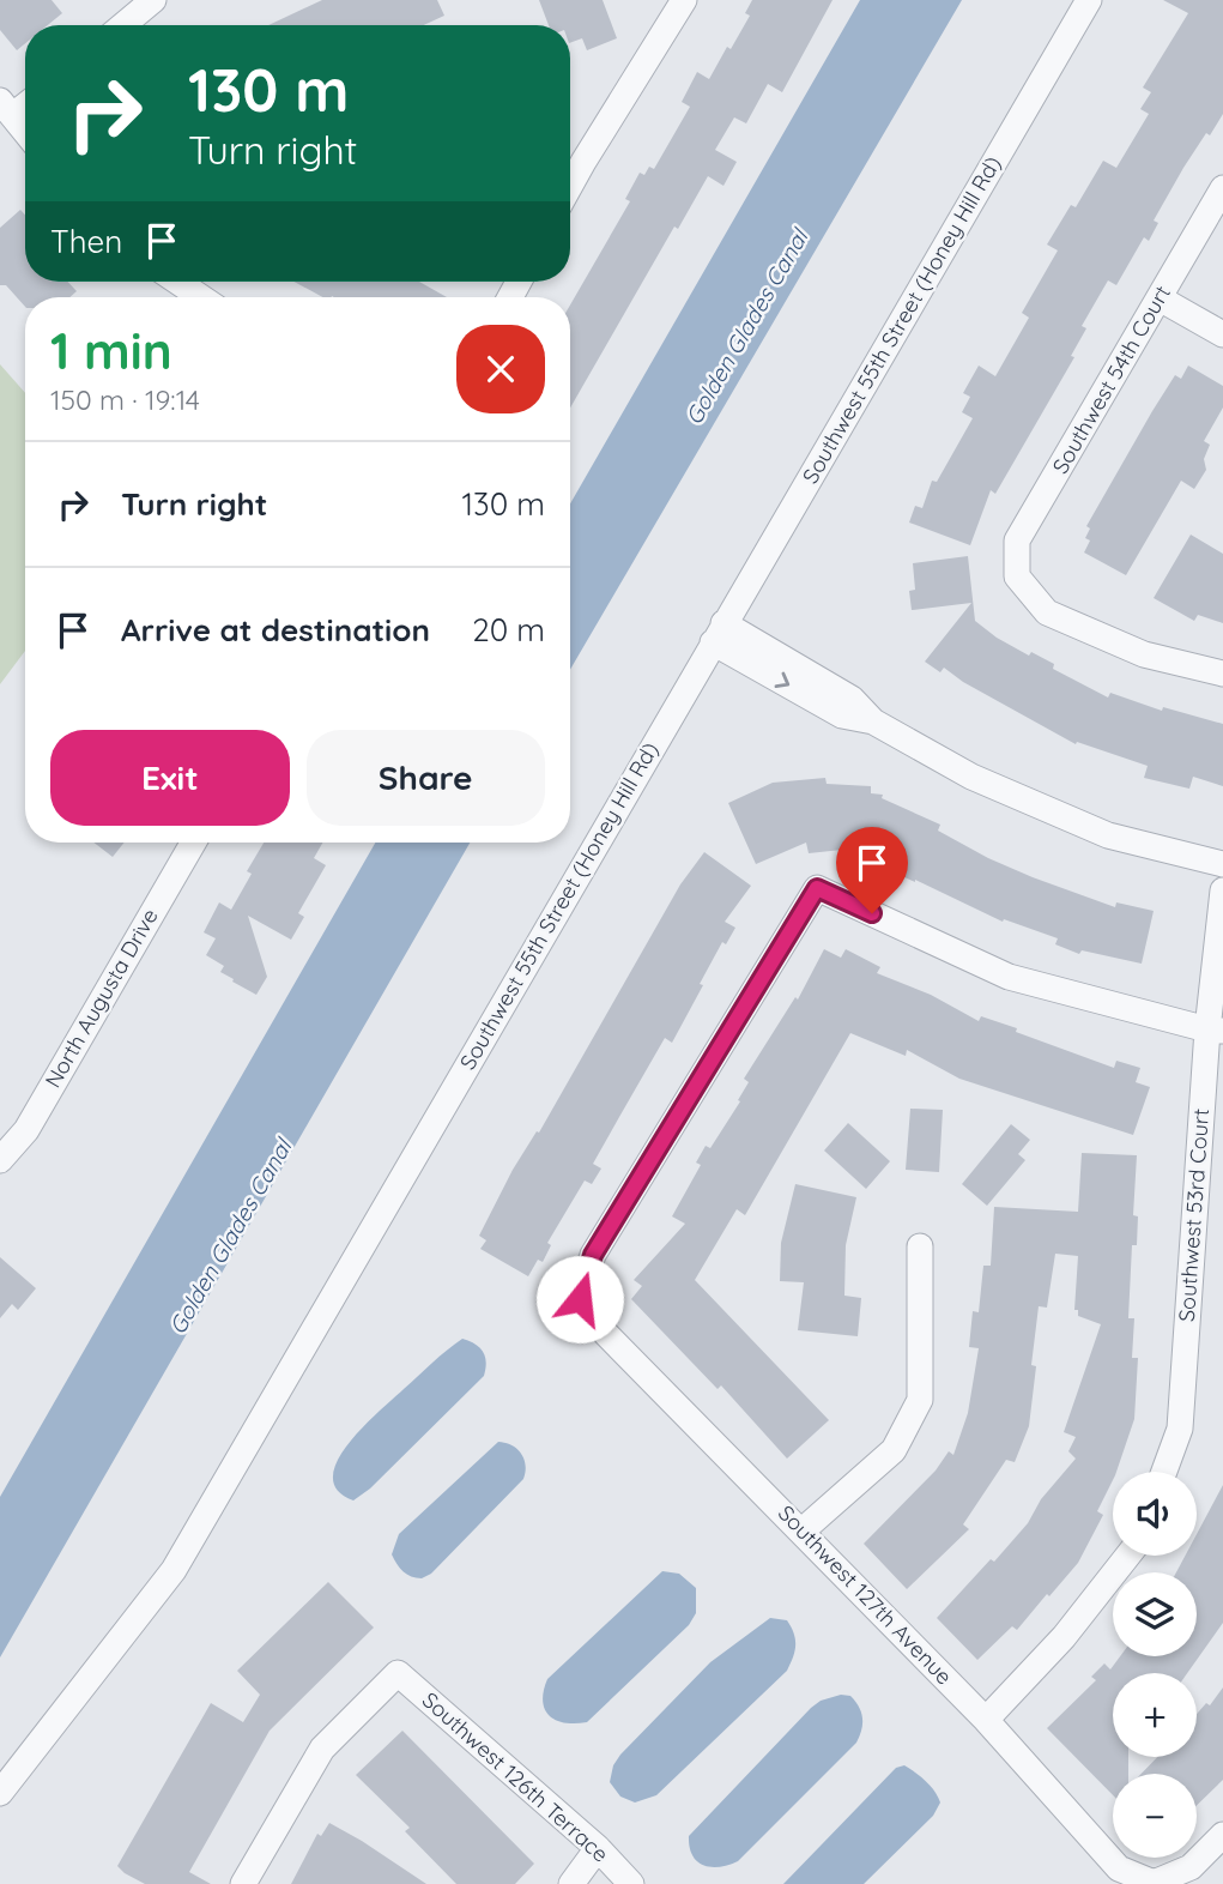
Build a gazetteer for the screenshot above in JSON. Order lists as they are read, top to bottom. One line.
{"streets":{"street":["Southwest 55th Street (Honey Hill Rd)","Southwest 54th Court","North Augusta Drive","Southwest 53rd Court","Southwest 127th Avenue","Southwest 126th Terrace"]},"crossings":[["Southwest 53rd Court","Southwest 127th Avenue"]],"water":["Golden Glades Canal"],"page":{"turn":["130 m","Turn right"],"then":"Then","heading":["1 min","150 m · 19:14"],"list":[{"name":"Turn right","value":"130 m"},{"name":"Arrive at destination","value":"20 m"}],"buttons":["Exit","Share"],"map_buttons":["+","−"]}}
